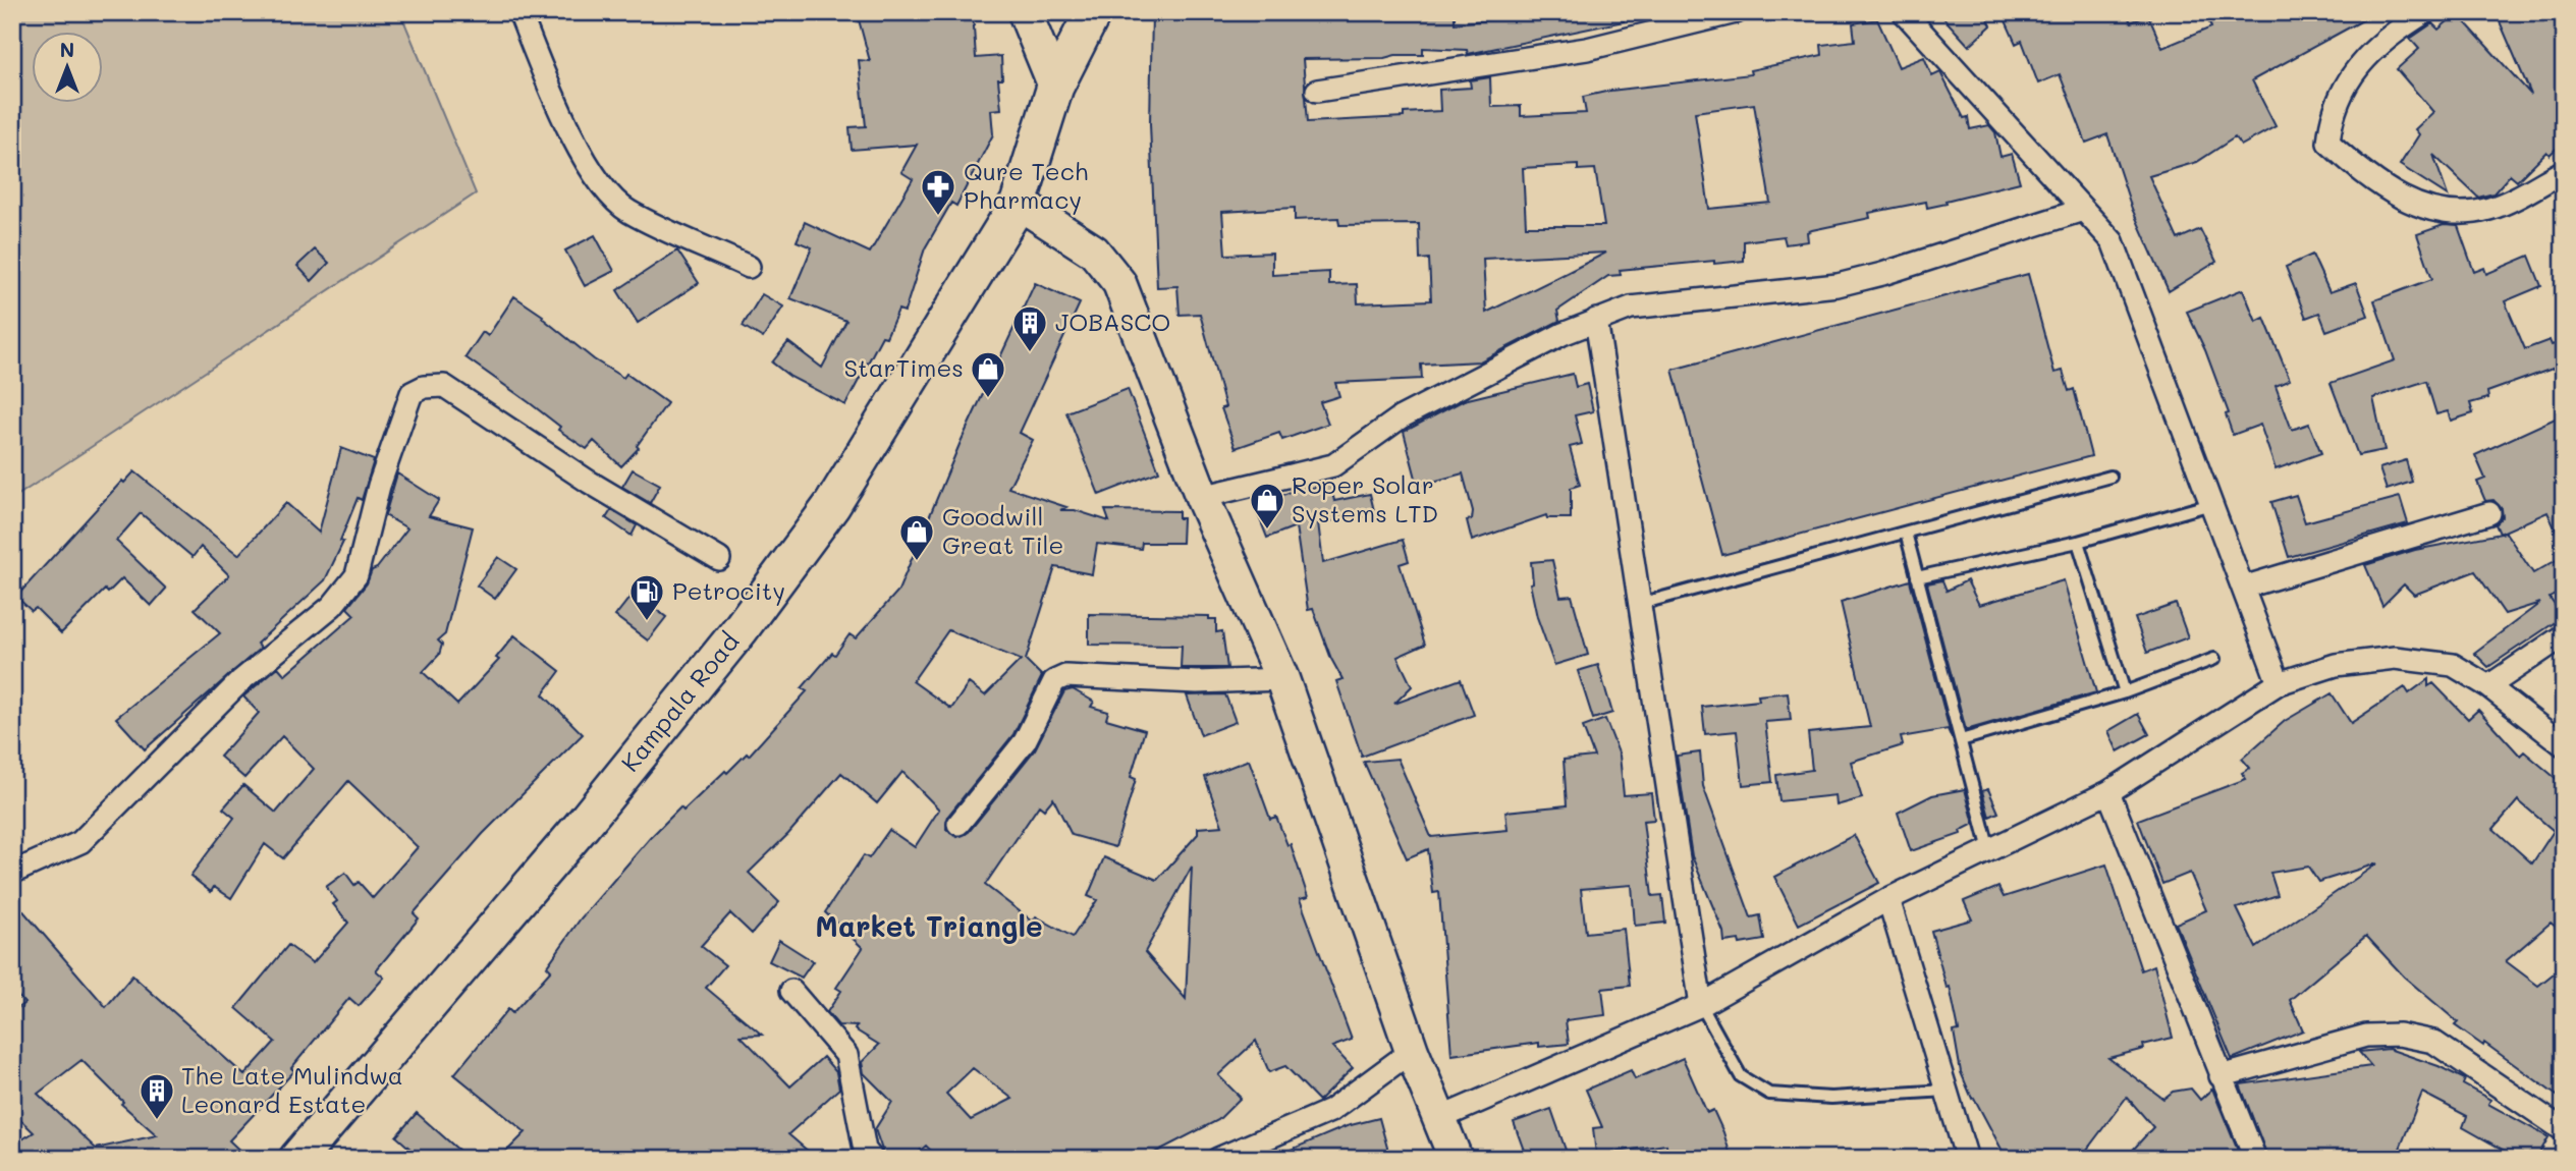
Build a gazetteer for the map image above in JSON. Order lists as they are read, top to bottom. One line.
{"streets":{"main road":["Kampala Road"]},"districts":["Market Triangle"],"places":{"pharmacy":["Qure Tech Pharmacy"],"building":["JOBASCO","The Late Mulindwa Leonard Estate"],"shop":["StarTimes","Roper Solar Systems LTD","Goodwill Great Tile"],"fuel station":["Petrocity"]},"north":"top"}
